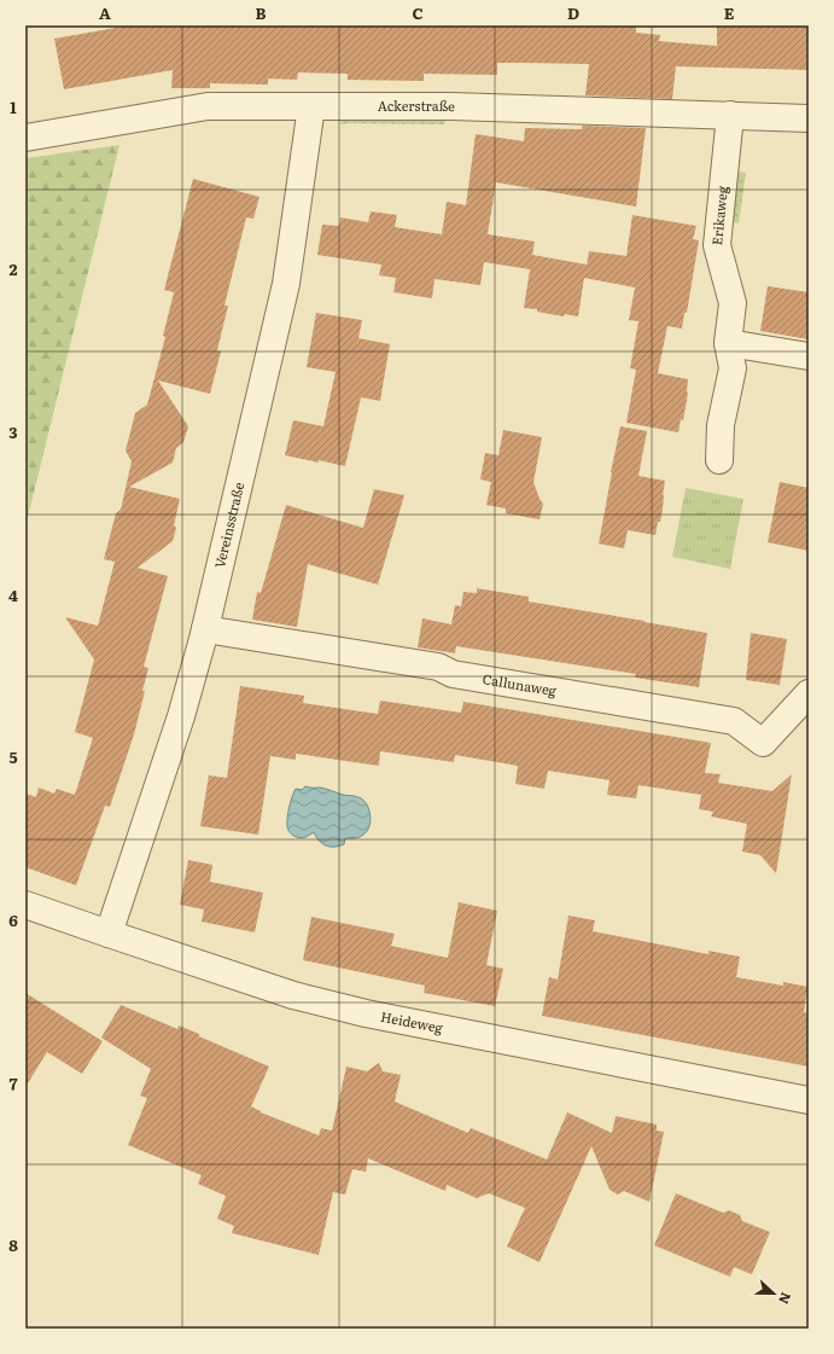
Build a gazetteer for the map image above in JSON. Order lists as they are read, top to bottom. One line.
{"streets":{"street":["Ackerstraße","Erikaweg","Vereinsstraße","Callunaweg","Heideweg"]},"crossings":[["Ackerstraße","Erikaweg"],["Ackerstraße","Vereinsstraße"],["Vereinsstraße","Callunaweg"],["Vereinsstraße","Heideweg"]],"north":"right","grid":{"columns":["A","B","C","D","E"],"rows":["1","2","3","4","5","6","7","8"]}}
